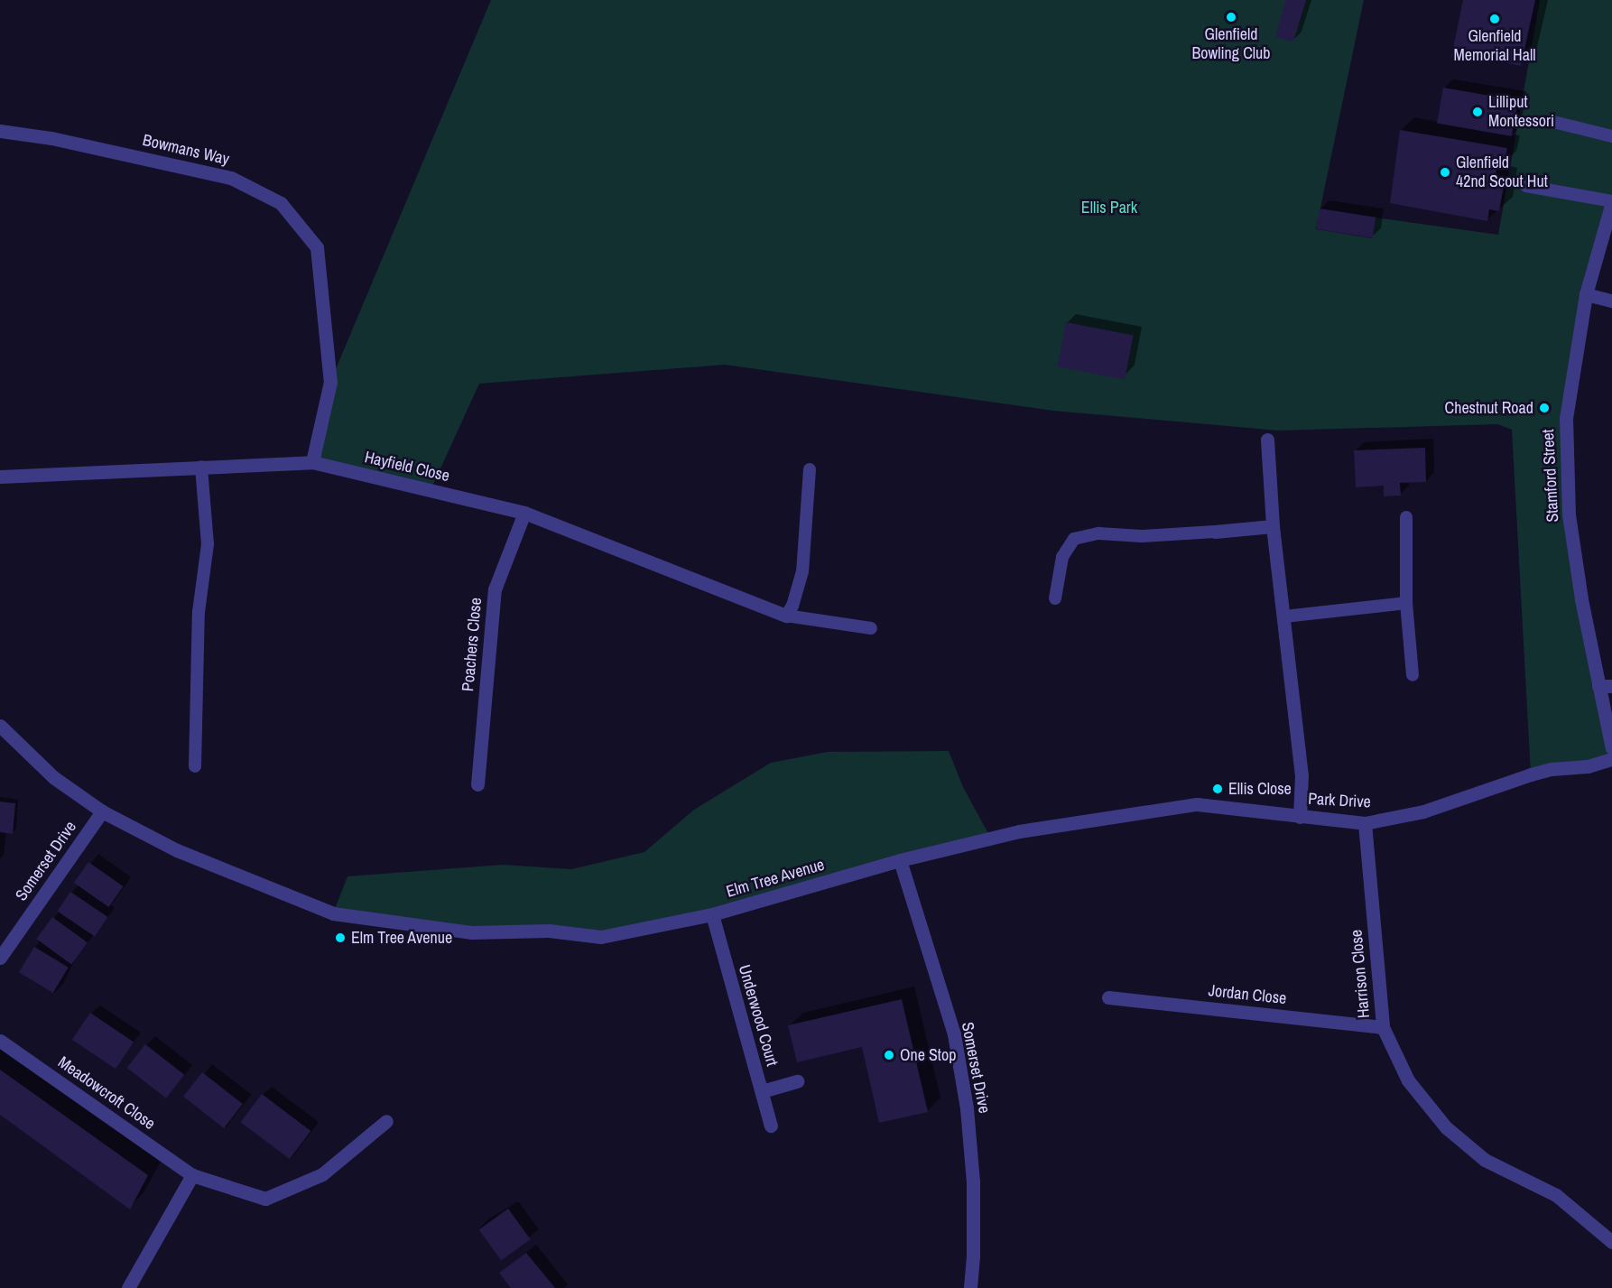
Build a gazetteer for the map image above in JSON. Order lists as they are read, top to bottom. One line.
{"streets":{"street":["Bowmans Way","Hayfield Close","Stamford Street","Poachers Close","Park Drive","Somerset Drive","Elm Tree Avenue","Harrison Close","Jordan Close","Underwood Court","Meadowcroft Close"]},"crossings":[["Bowmans Way","Hayfield Close"],["Hayfield Close","Poachers Close"],["Park Drive","Somerset Drive"],["Park Drive","Elm Tree Avenue"],["Park Drive","Harrison Close"],["Somerset Drive","Elm Tree Avenue"],["Elm Tree Avenue","Underwood Court"],["Harrison Close","Jordan Close"]],"parks":["Ellis Park"],"places":["Glenfield Bowling Club","Glenfield Memorial Hall","Lilliput Montessori","Glenfield 42nd Scout Hut","Chestnut Road","Ellis Close","Elm Tree Avenue","One Stop"]}
